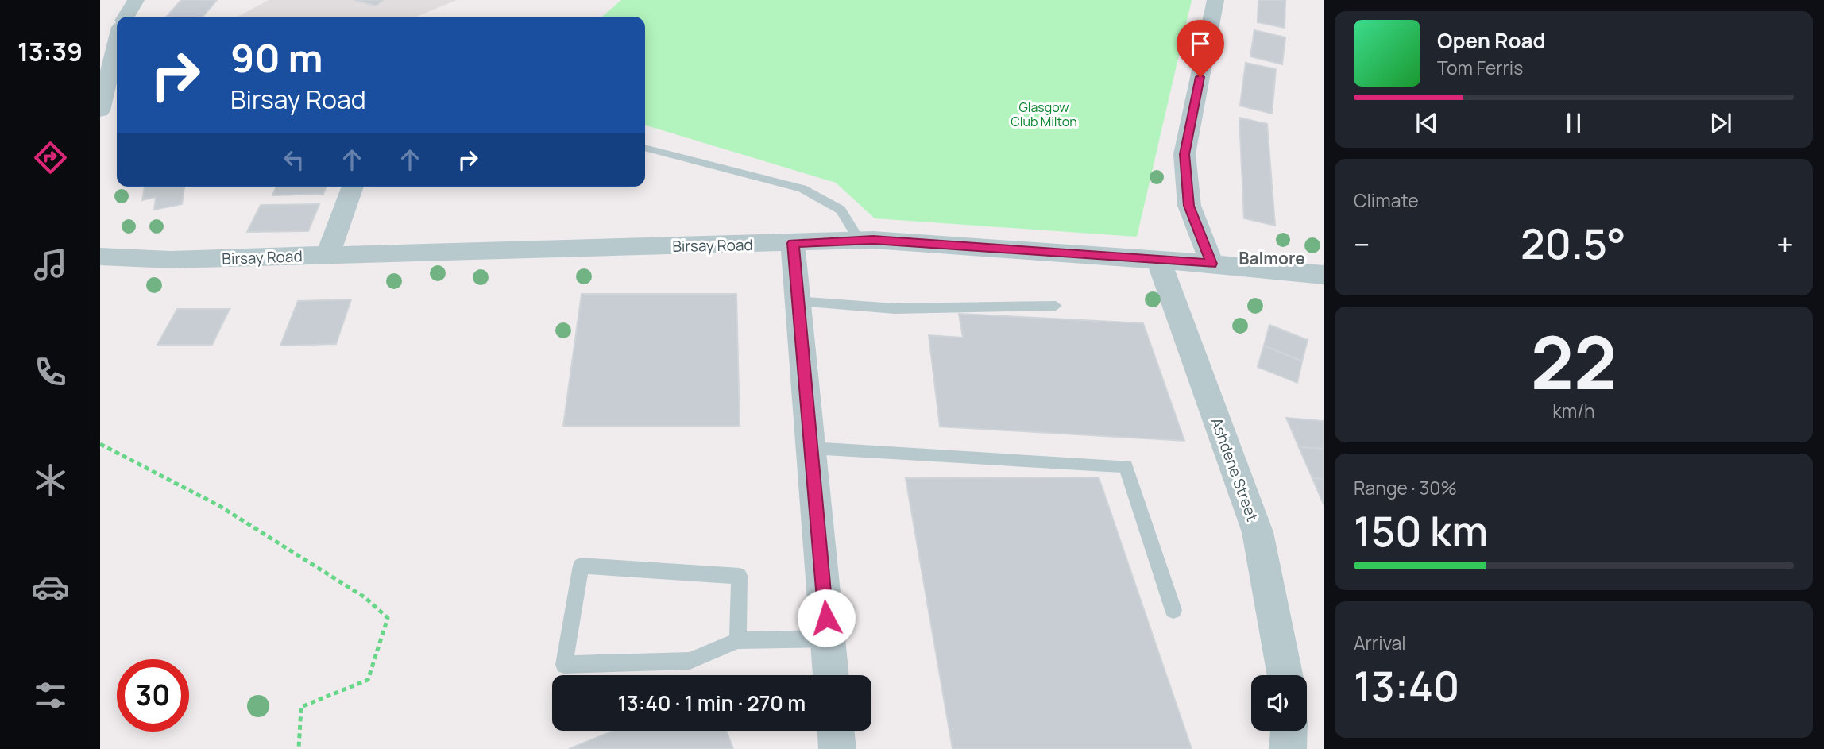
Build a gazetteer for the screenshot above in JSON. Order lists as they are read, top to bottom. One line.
{"streets":{"street":["Birsay Road","Ashdene Street"]},"crossings":[["Birsay Road","Ashdene Street"]],"districts":["Balmore"],"parks":["Glasgow Club Milton"],"page":{"tabs":"13:39","turn":["90 m","Birsay Road"],"song":["Open Road","Tom Ferris"],"tile":["Climate",["22","km/h"],["Range · 30%","150 km"],["Arrival","13:40"]],"heat":["−","20.5°","+"],"limit":"30","trip":"13:40 · 1 min · 270 m"}}
